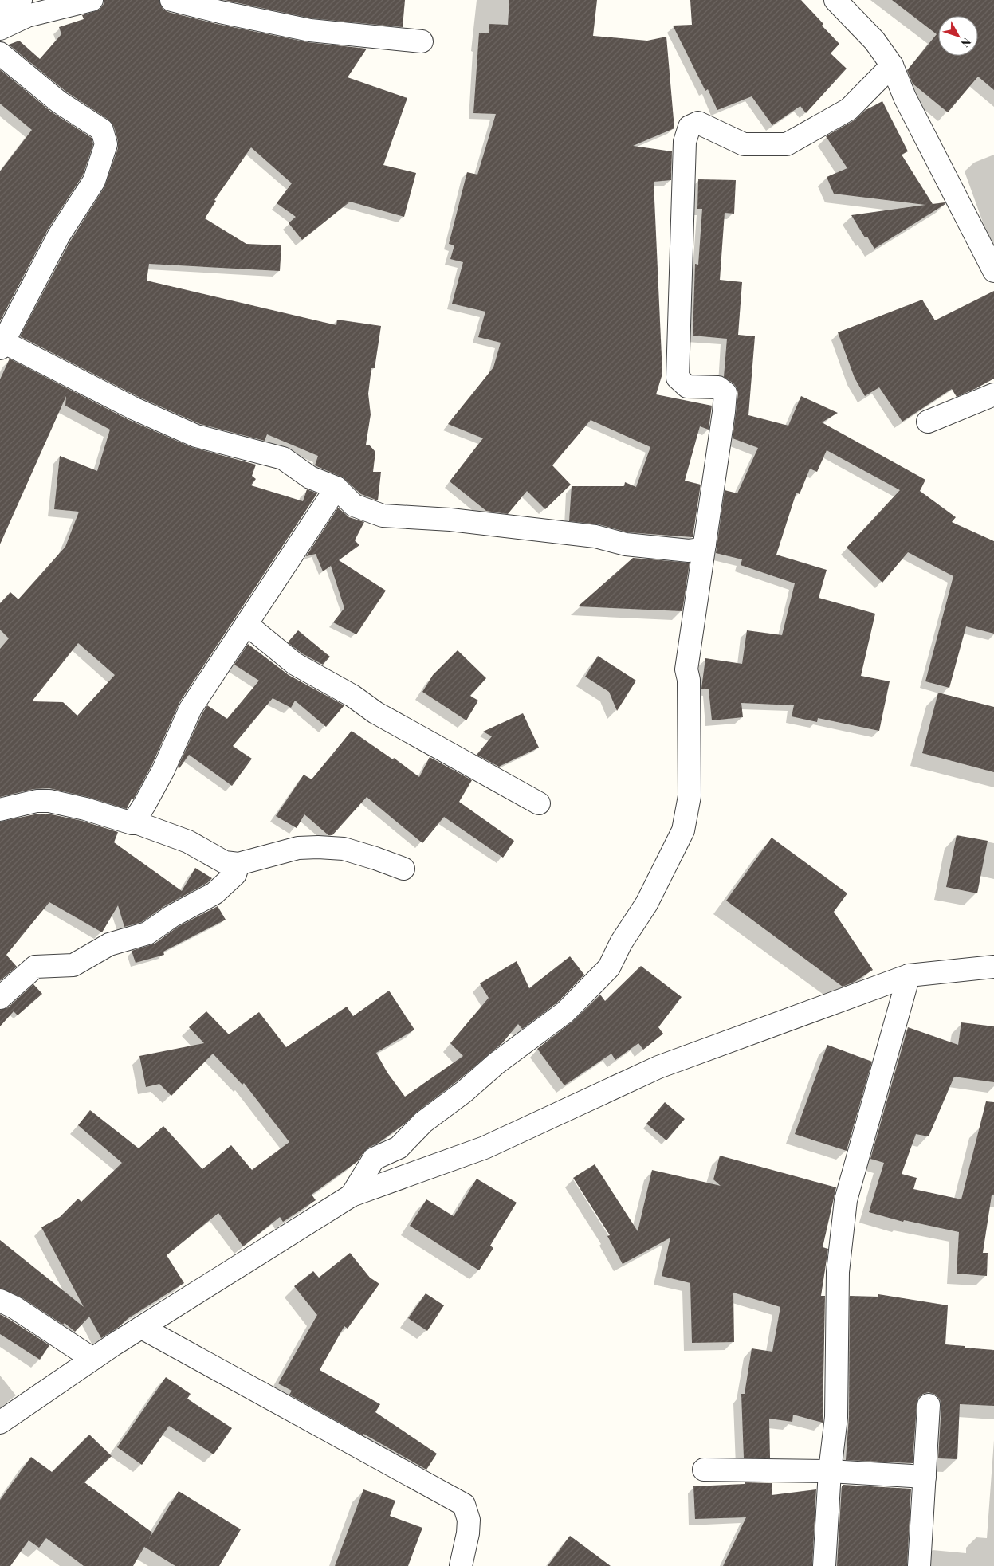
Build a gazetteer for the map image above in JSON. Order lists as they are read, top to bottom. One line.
{"north":"bottom right"}
